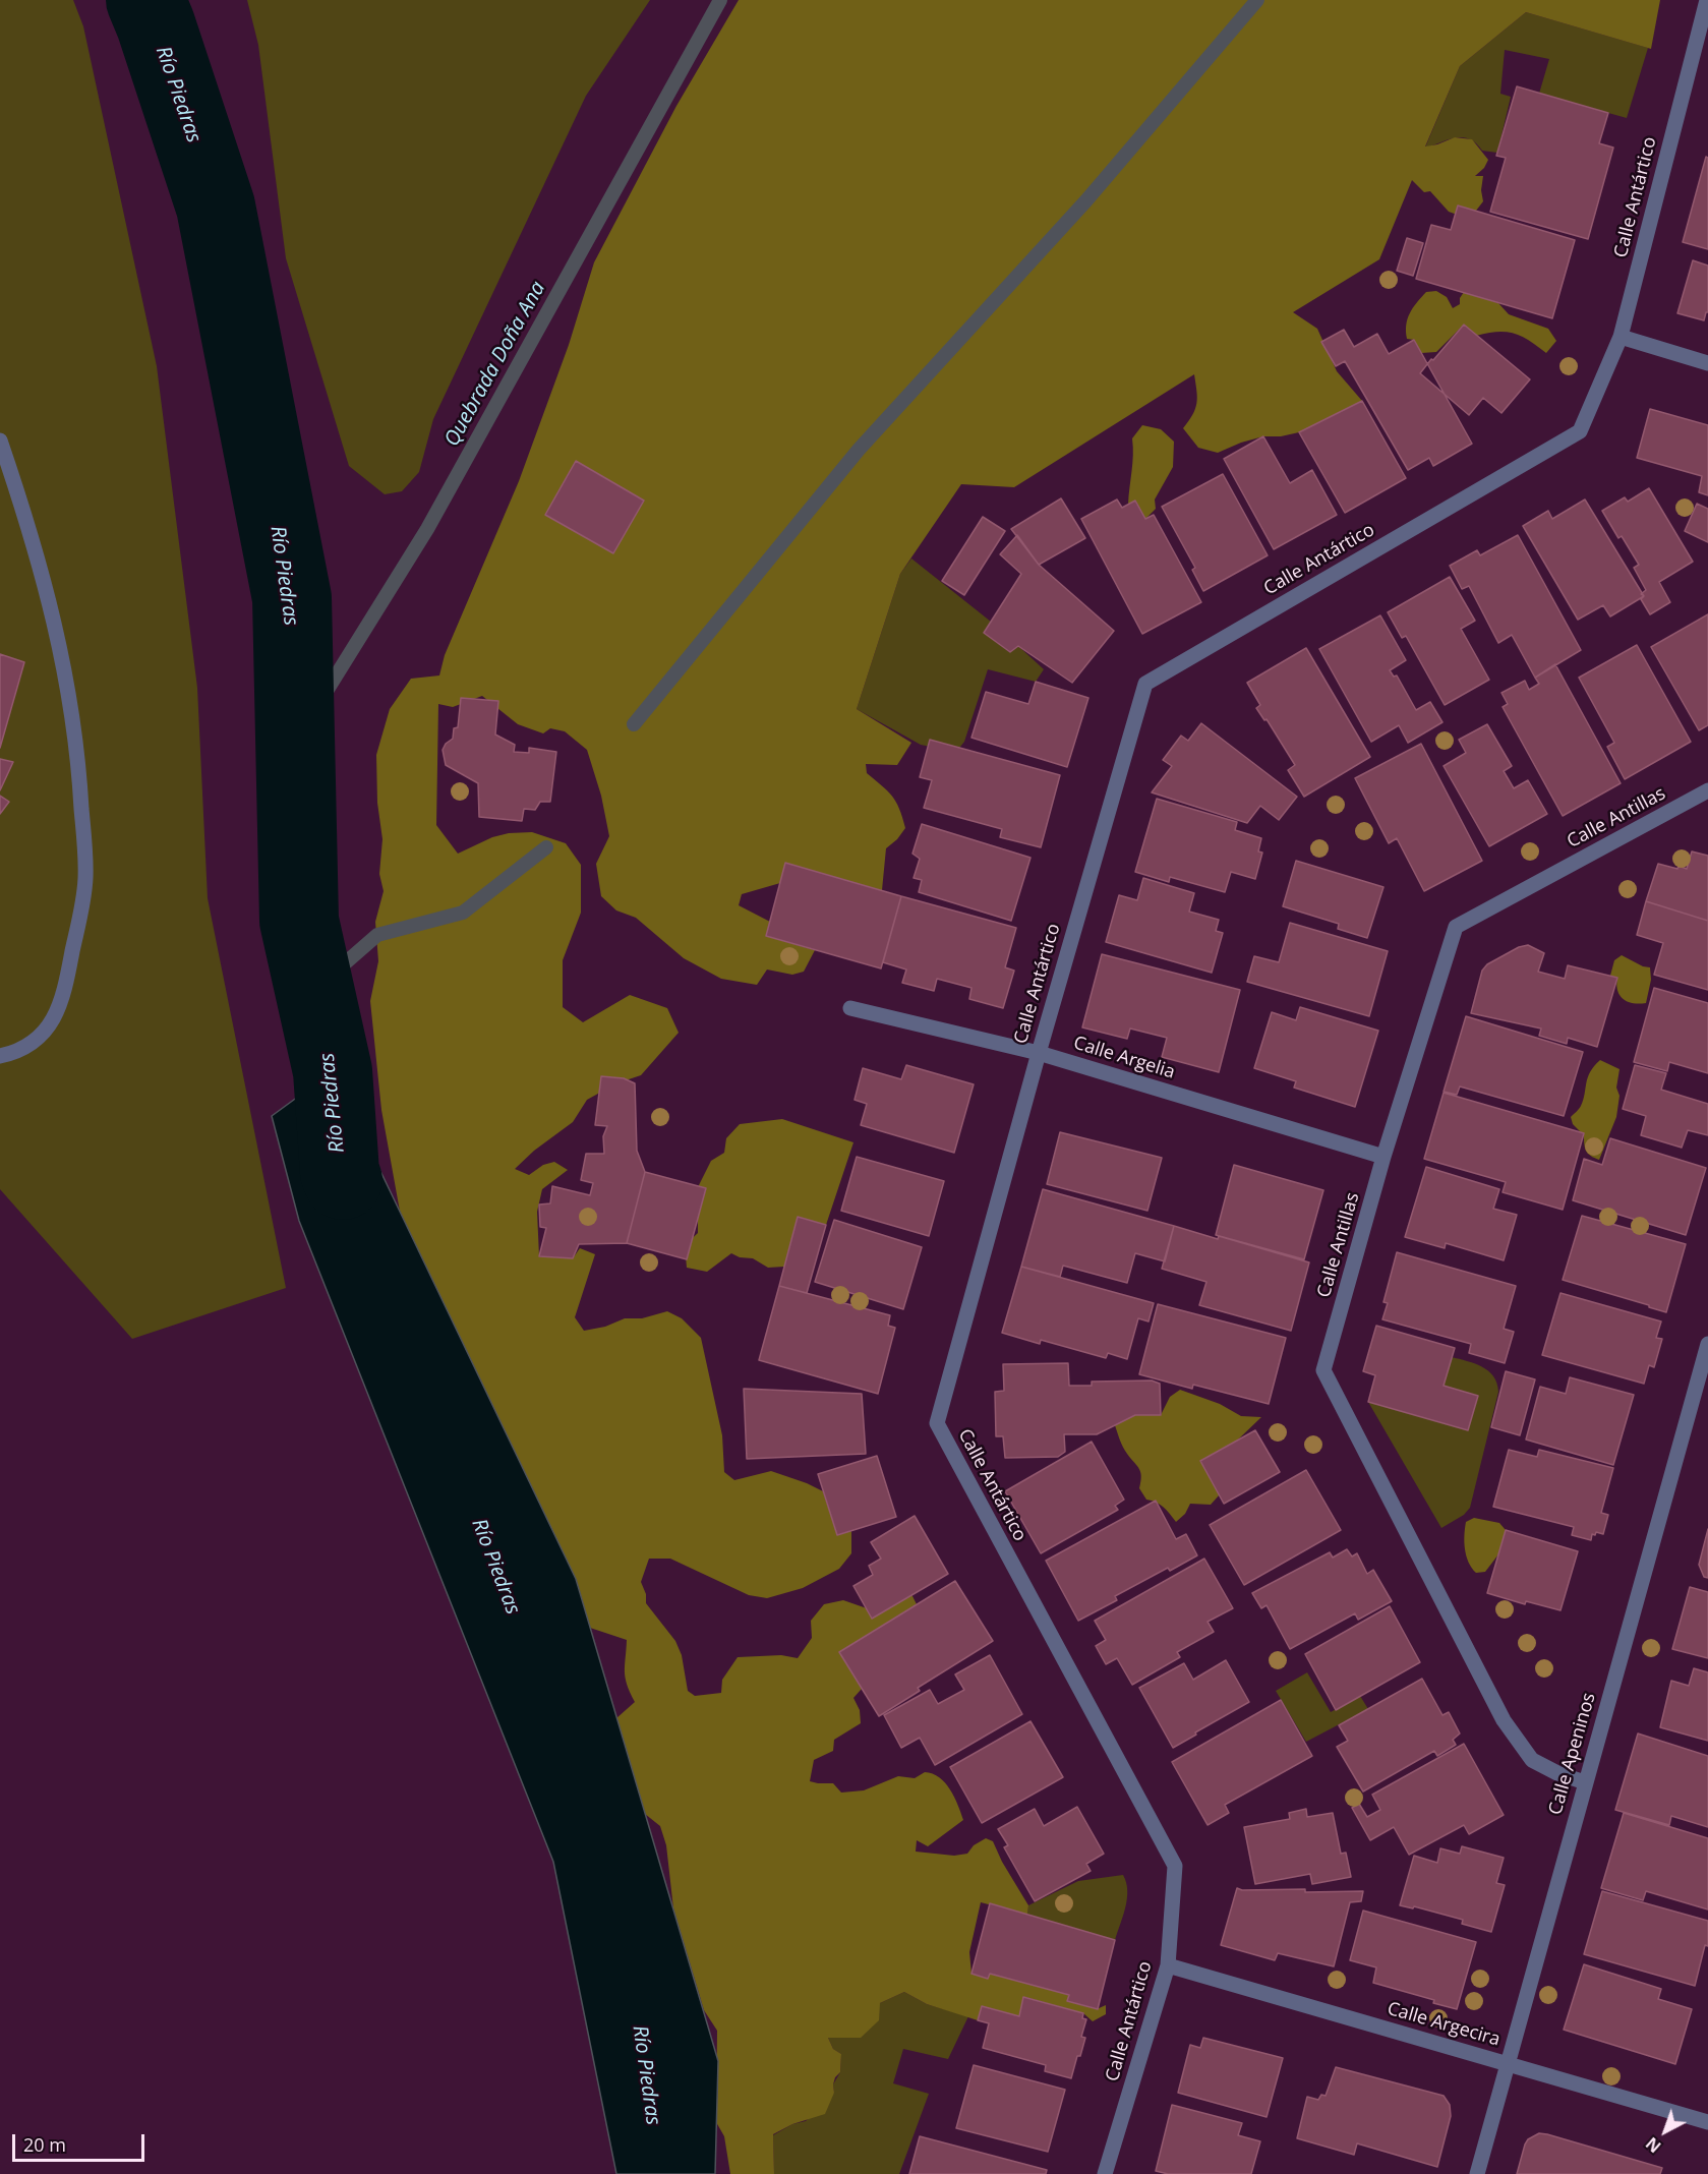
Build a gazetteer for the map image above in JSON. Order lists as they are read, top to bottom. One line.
{"streets":{"street":["Calle Antártico","Calle Antillas","Calle Argelia","Calle Apeninos","Calle Argecira"]},"crossings":[["Calle Antártico","Calle Argelia"],["Calle Antártico","Calle Argecira"],["Calle Antillas","Calle Argelia"],["Calle Antillas","Calle Apeninos"],["Calle Apeninos","Calle Argecira"]],"water":["Río Piedras","Quebrada Doña Ana"],"scale_bar":"20 m","north":"bottom left"}
